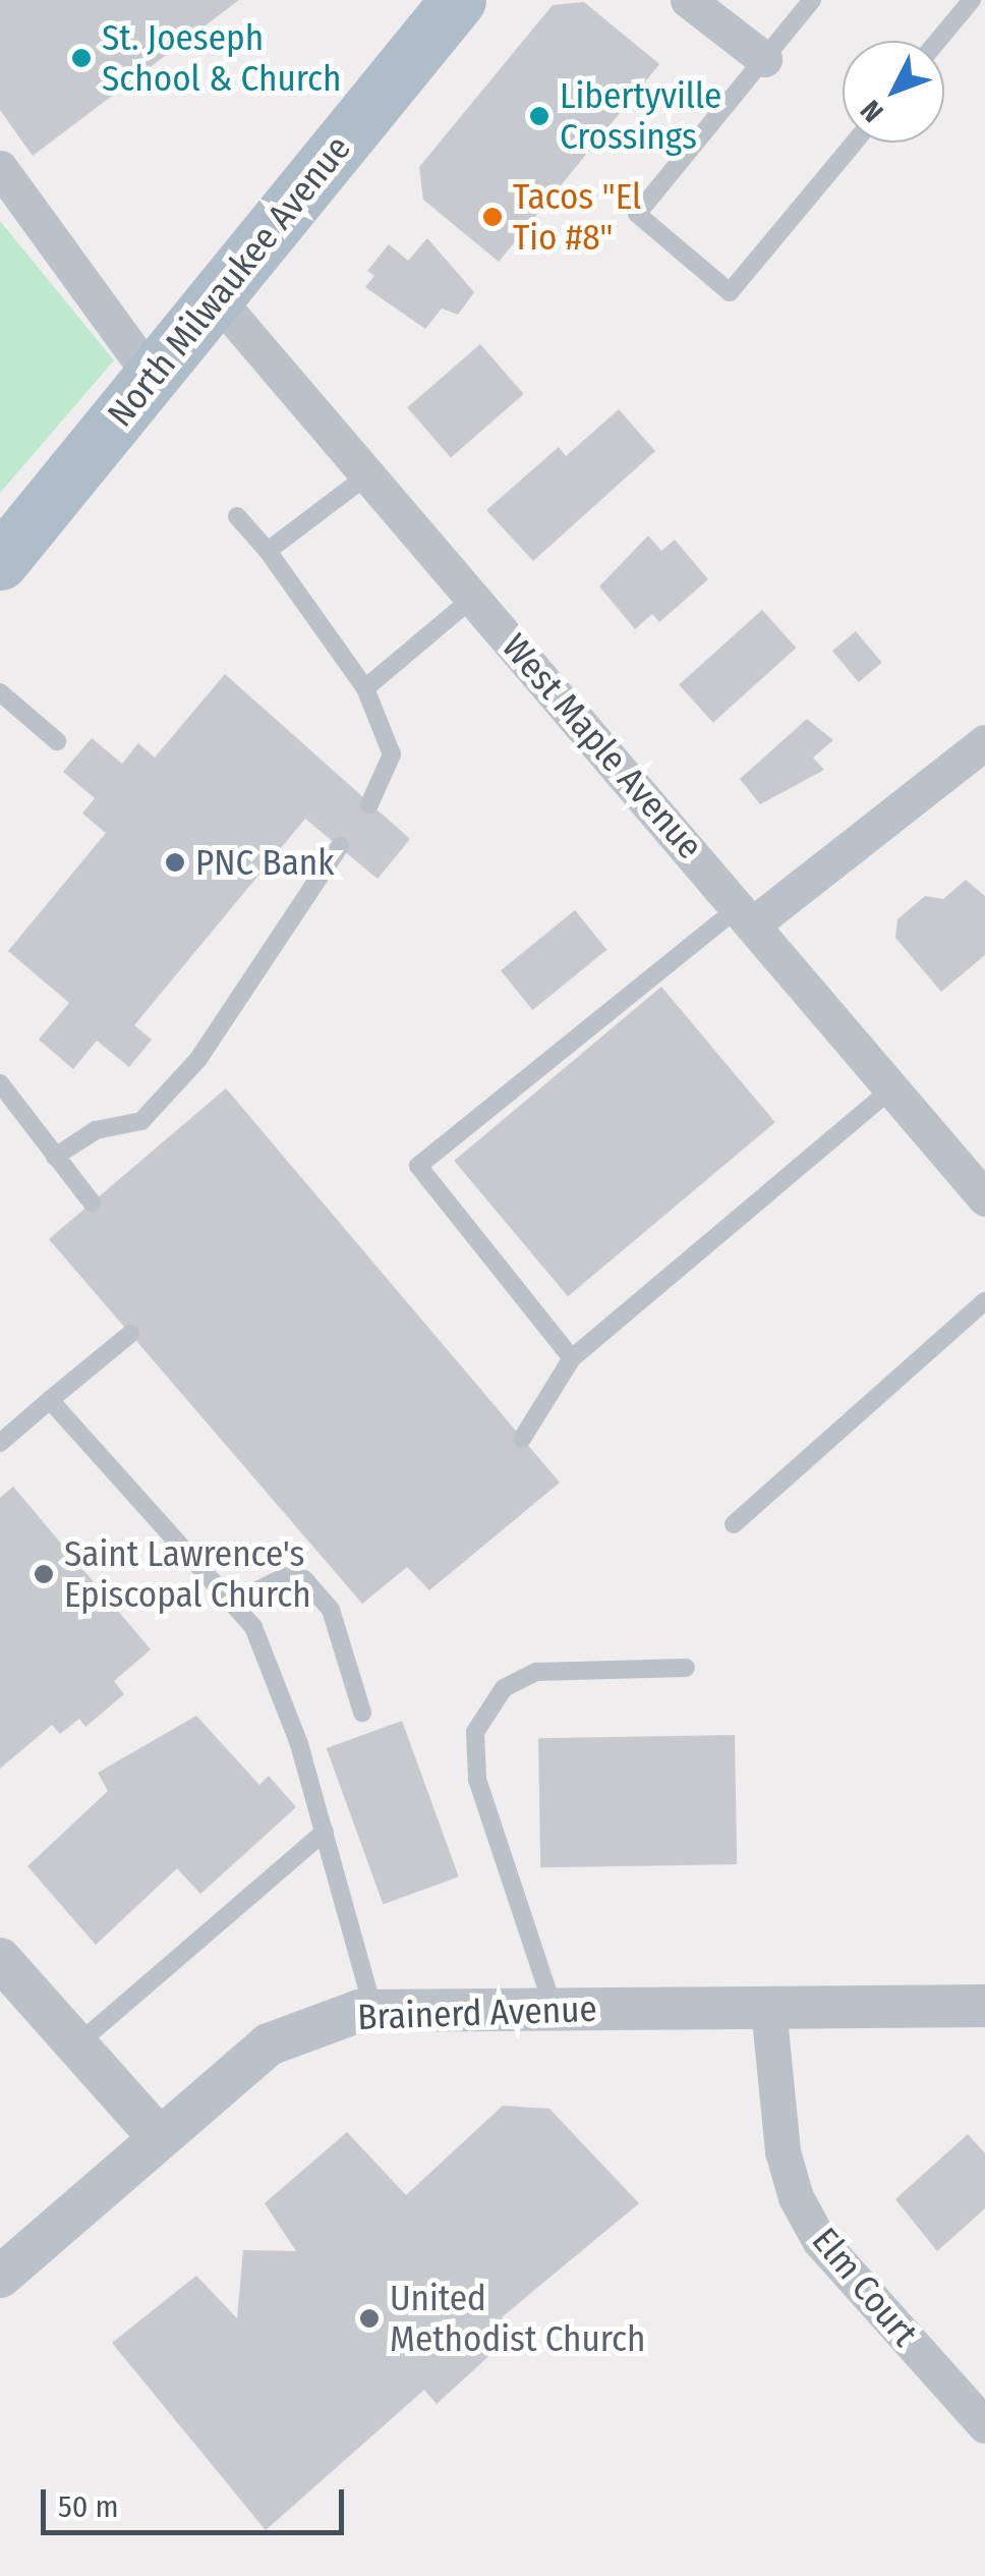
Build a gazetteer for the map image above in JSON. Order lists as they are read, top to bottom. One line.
{"streets":{"main road":["North Milwaukee Avenue"],"street":["West Maple Avenue","Brainerd Avenue","Elm Court"]},"crossings":[["North Milwaukee Avenue","West Maple Avenue"],["Brainerd Avenue","Elm Court"]],"places":["St. Joeseph School & Church","Libertyville Crossings","Tacos \"El Tio #8\"","PNC Bank","Saint Lawrence's Episcopal Church","United Methodist Church"],"scale_bar":"50 m","north":"bottom left"}
